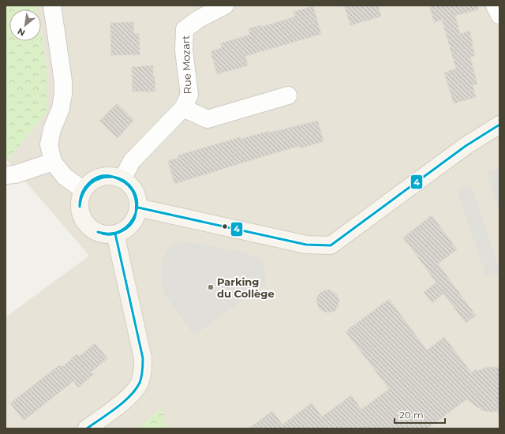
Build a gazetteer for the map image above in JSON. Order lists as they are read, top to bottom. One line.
{"streets":{"street":["Rue Mozart"]},"places":["Parking du Collège"],"lines":["transit line 4"],"scale_bar":"20 m","north":"bottom left"}
